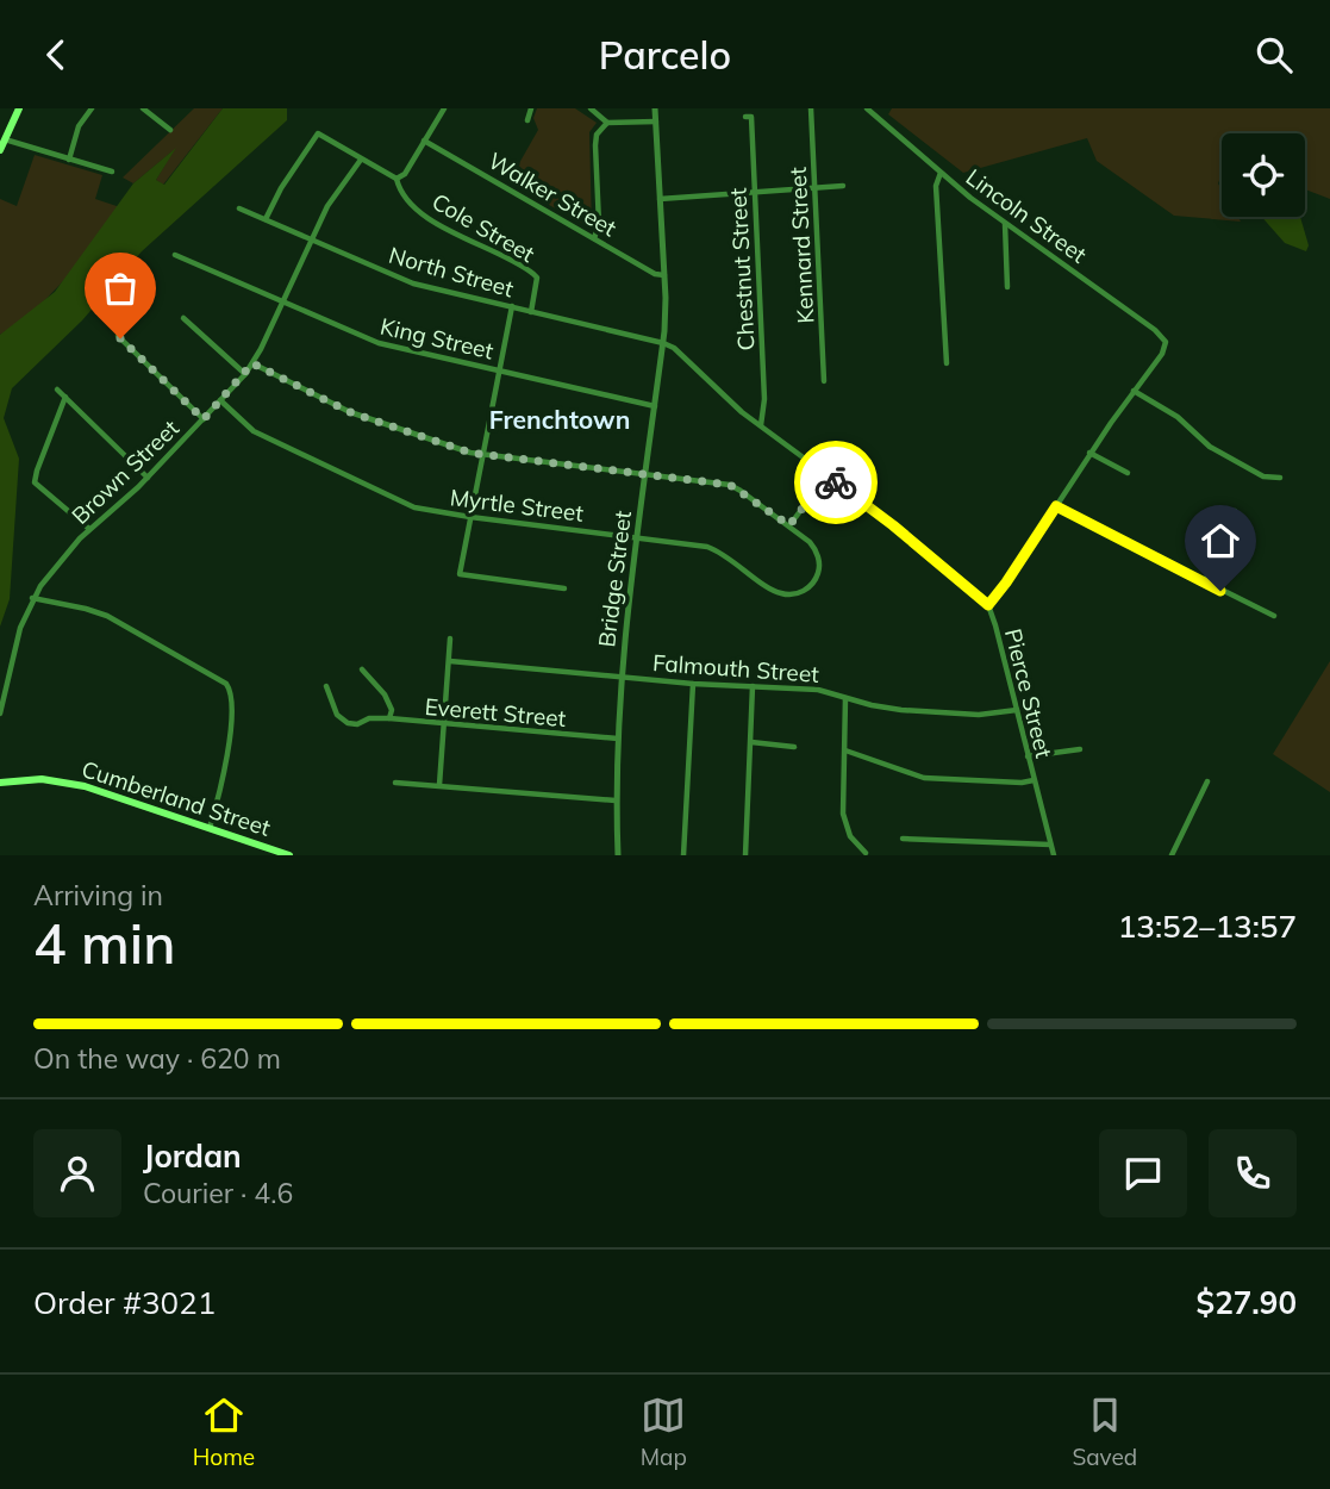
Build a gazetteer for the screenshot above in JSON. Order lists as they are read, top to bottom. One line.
{"streets":{"main road":["Cumberland Street"],"street":["Walker Street","Lincoln Street","Cole Street","Kennard Street","Chestnut Street","North Street","King Street","Brown Street","Myrtle Street","Bridge Street","Falmouth Street","Pierce Street","Everett Street"]},"crossings":[["Walker Street","Bridge Street"],["Cole Street","North Street"],["Chestnut Street","Pierce Street"],["North Street","Brown Street"],["North Street","Bridge Street"],["North Street","Pierce Street"],["King Street","Brown Street"],["King Street","Bridge Street"],["Brown Street","Myrtle Street"],["Myrtle Street","Bridge Street"],["Bridge Street","Falmouth Street"],["Bridge Street","Pierce Street"],["Bridge Street","Everett Street"],["Falmouth Street","Pierce Street"]],"districts":["Frenchtown"],"page":{"header":"Parcelo","heading":["4 min","Arriving in","13:52–13:57"],"panel":["Jordan","Courier · 4.6","Order #3021","$27.90"],"bar":"On the way · 620 m","tabs":["Home","Map","Saved"]}}
